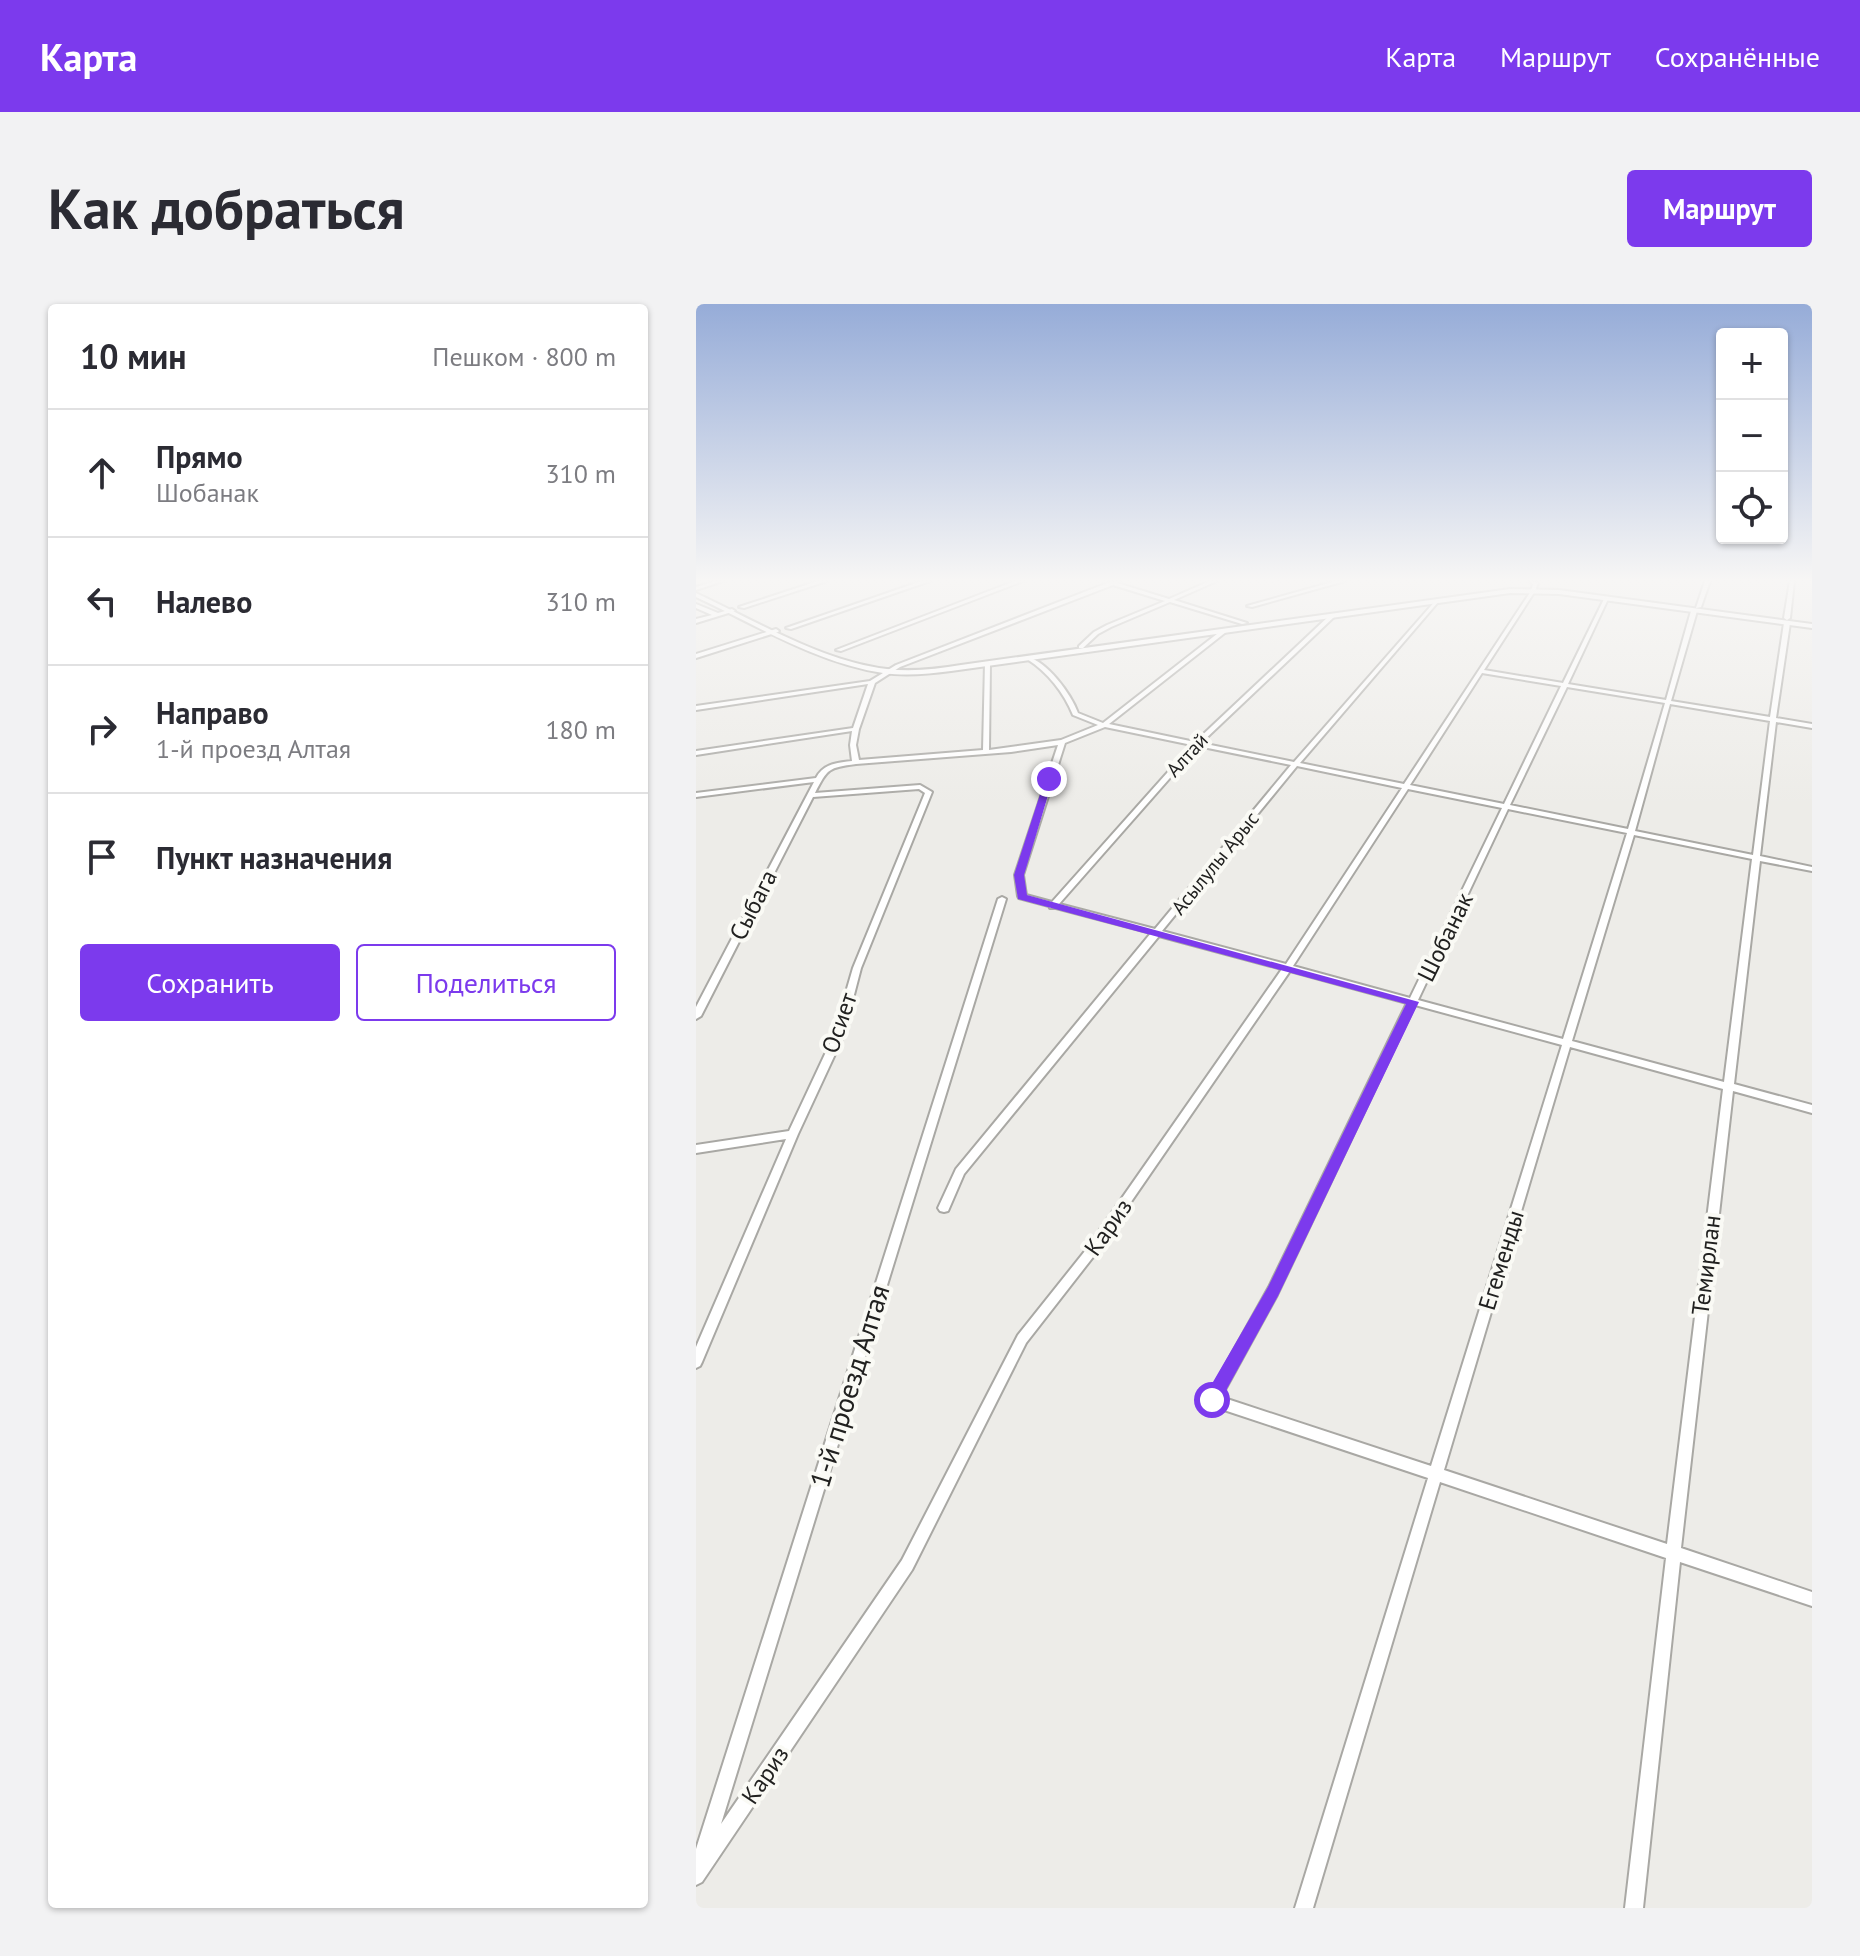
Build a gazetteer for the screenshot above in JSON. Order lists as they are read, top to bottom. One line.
{"streets":{"street":["Алтай","Асылулы Арыс","Сыбага","Шобанак","Осиет","Кариз","Егеменды","Темирлан","1-й проезд Алтая"]},"crossings":[["Сыбага","Осиет"],["Шобанак","Егеменды"],["Кариз","1-й проезд Алтая"]],"page":{"header":"Карта","nav":["Карта","Маршрут","Сохранённые"],"buttons":["Маршрут",["Сохранить","Поделиться"]],"title":"Как добраться","heading":["10 мин","Пешком · 800 m"],"map_buttons":["+","−"],"list":[["Прямо","Шобанак","310 m"],["Налево","310 m"],["Направо","1-й проезд Алтая","180 m"],"Пункт назначения"]}}
